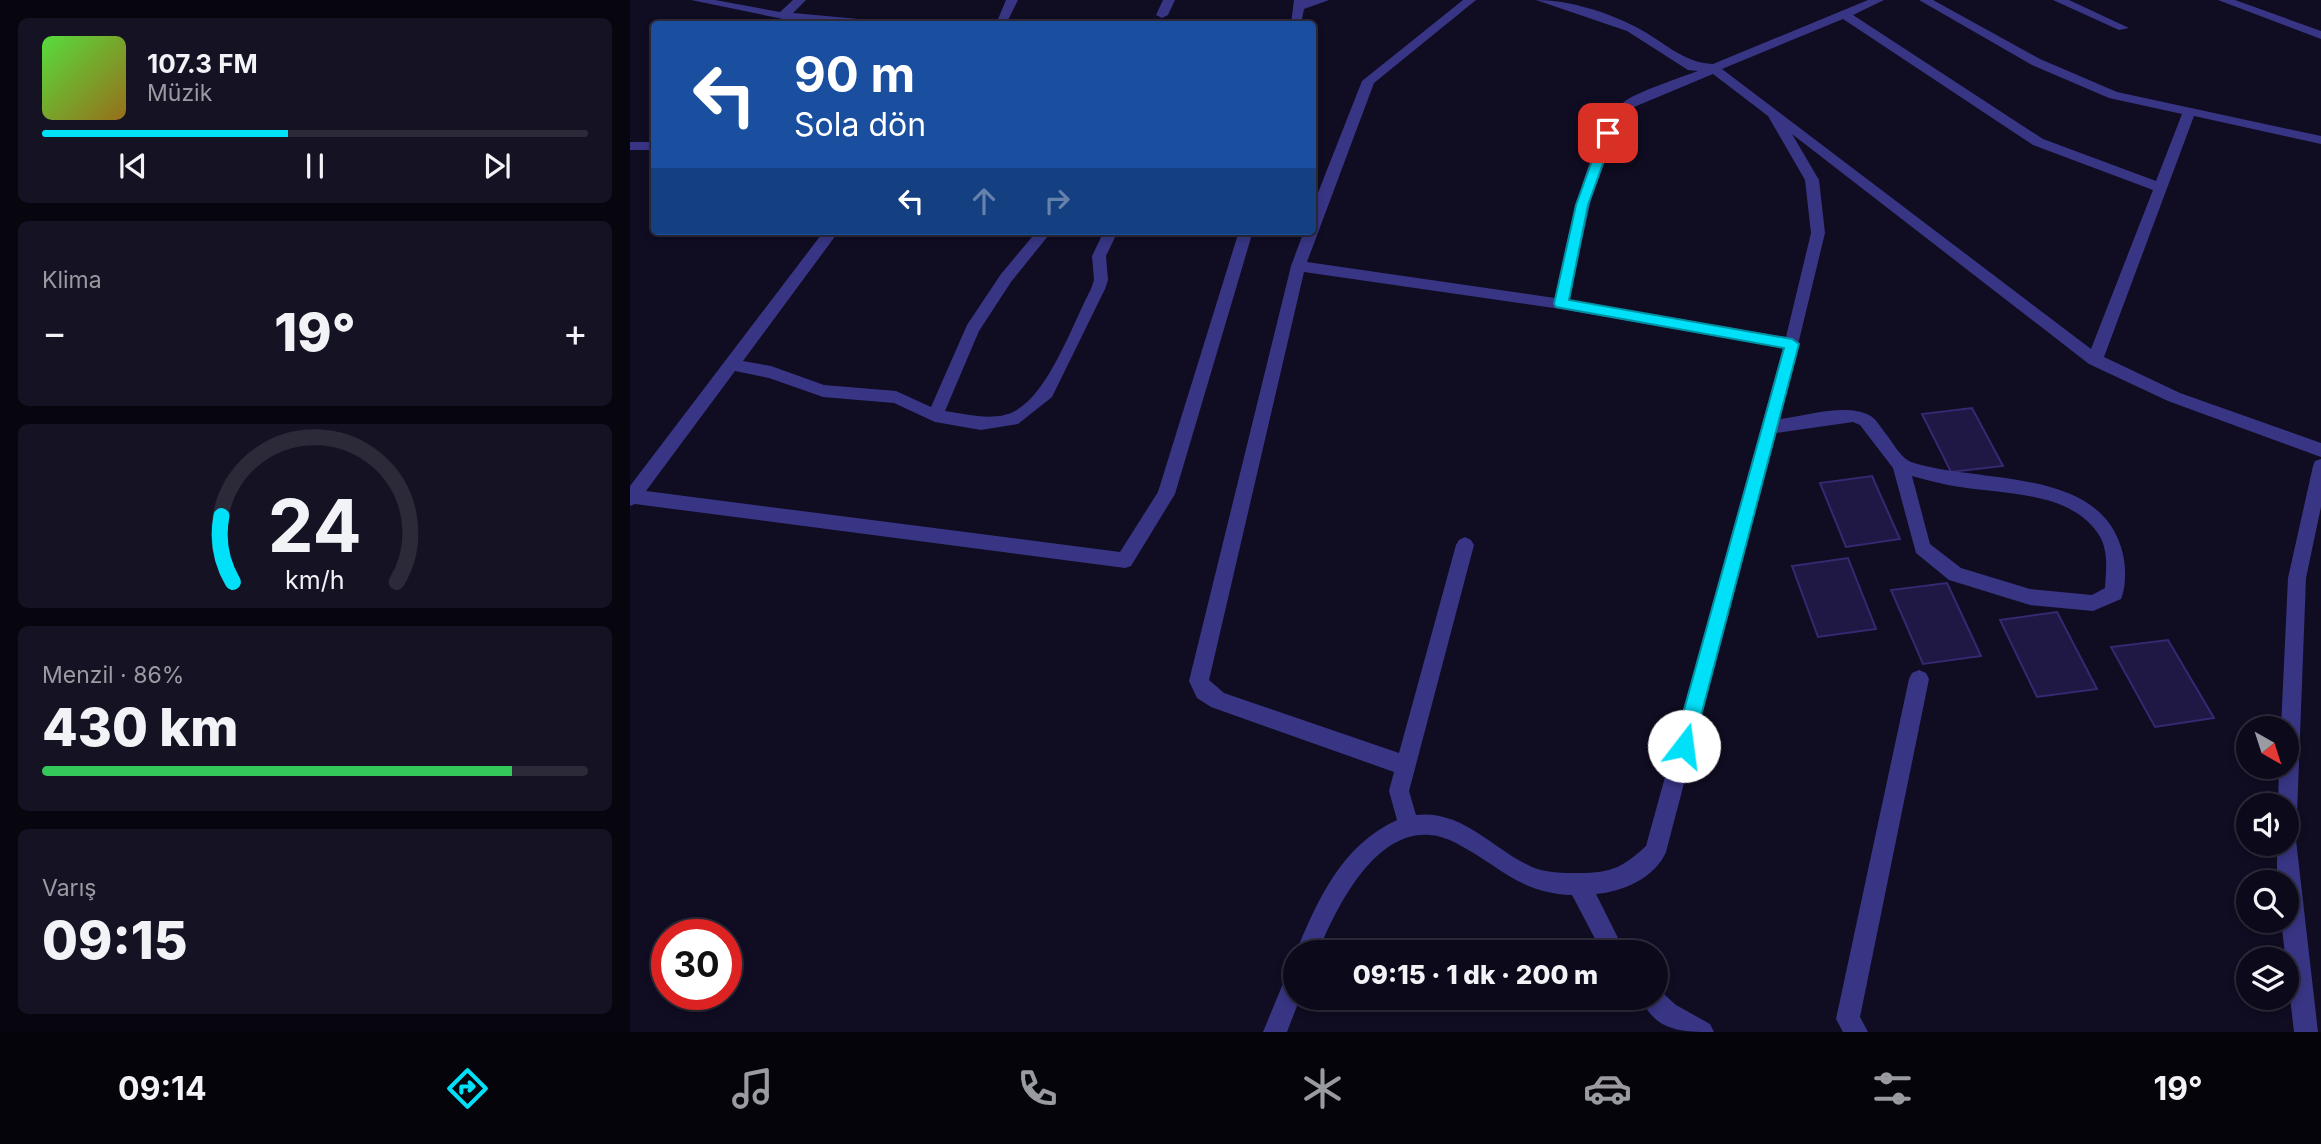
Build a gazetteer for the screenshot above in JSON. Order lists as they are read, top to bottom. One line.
{"north":"bottom right","page":{"turn":["90 m","Sola dön"],"song":["107.3 FM","Müzik"],"tile":["Klima",["Menzil · 86%","430 km"],["Varış","09:15"]],"heat":["−","19°","+"],"limit":"30","trip":"09:15 · 1 dk · 200 m","tabs":["09:14","19°"],"gauge":["24","km/h"]}}
